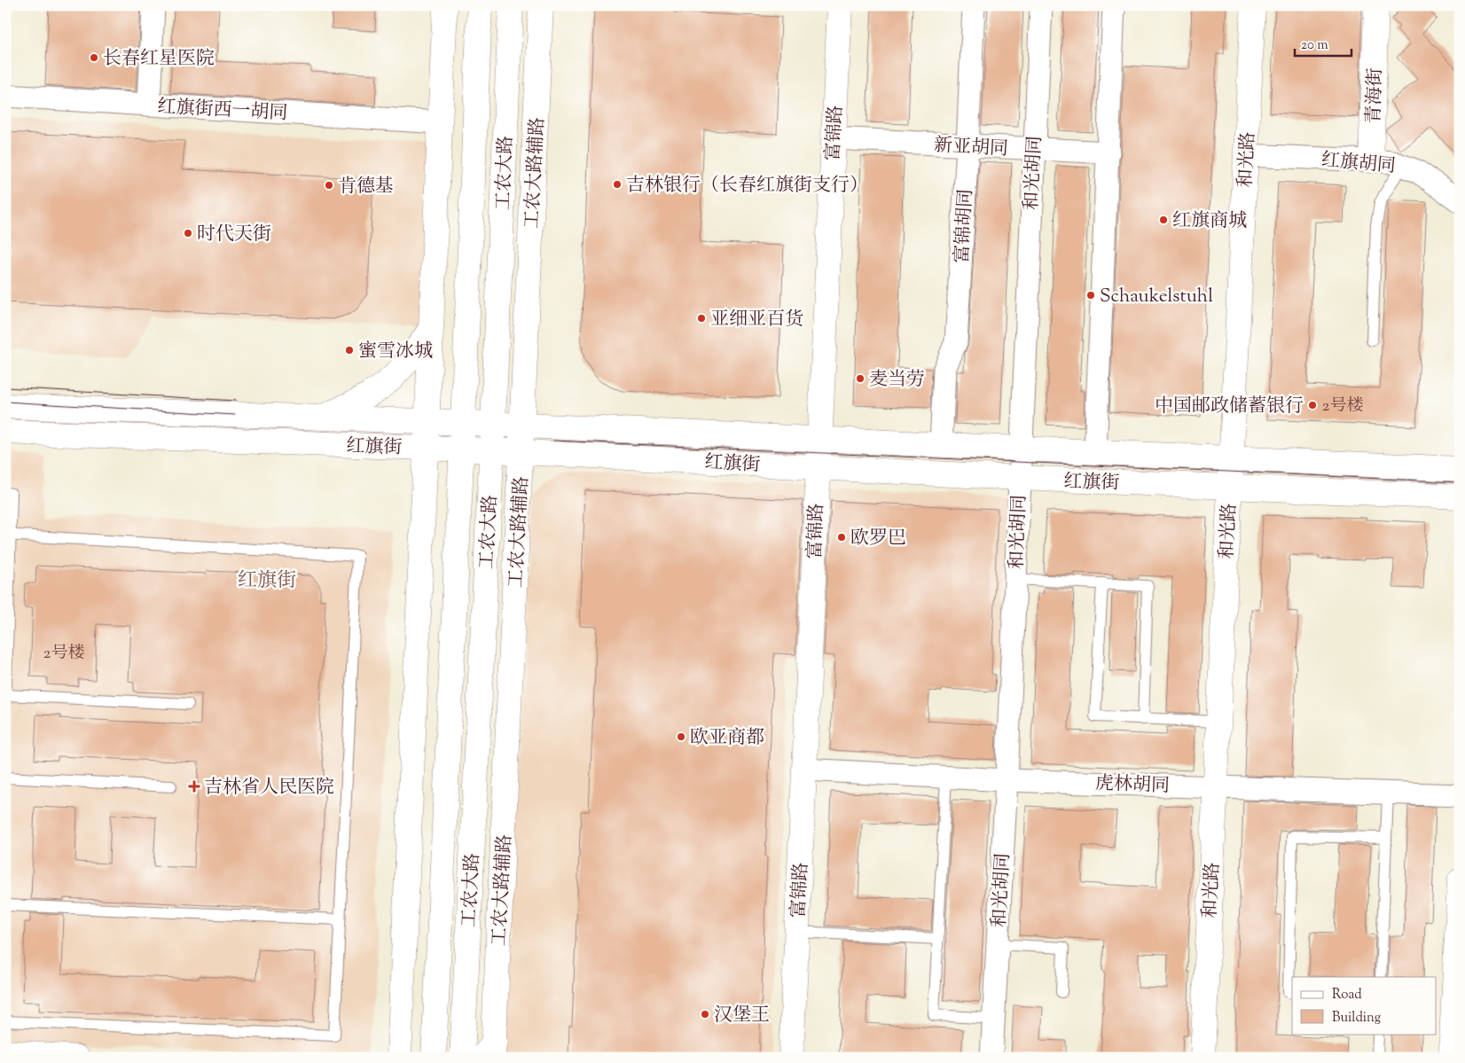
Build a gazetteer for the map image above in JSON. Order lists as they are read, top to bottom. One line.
{"streets":{"street":["青海街","红旗街西一胡同","富锦路","新亚胡同","和光路","红旗胡同","工农大路","工农大路辅路","和光胡同","富锦胡同","红旗街","虎林胡同"]},"crossings":[["青海街","红旗胡同"],["富锦路","新亚胡同"],["富锦路","红旗街"],["富锦路","虎林胡同"],["新亚胡同","和光胡同"],["新亚胡同","富锦胡同"],["和光路","红旗胡同"],["和光路","红旗街"],["和光路","虎林胡同"],["工农大路","红旗街"],["工农大路辅路","红旗街"],["和光胡同","红旗街"],["和光胡同","虎林胡同"],["富锦胡同","红旗街"]],"districts":["红旗街"],"places":{"other":["长春红星医院","吉林银行（长春红旗街支行）","肯德基","红旗商城","时代天街","Schaukelstuhl","亚细亚百货","蜜雪冰城","麦当劳","中国邮政储蓄银行","欧罗巴","欧亚商都","汉堡王"],"health":["吉林省人民医院"]},"house_numbers":["2号楼","2号楼"],"legend":["Road","Building"],"scale_bar":"20 m"}
